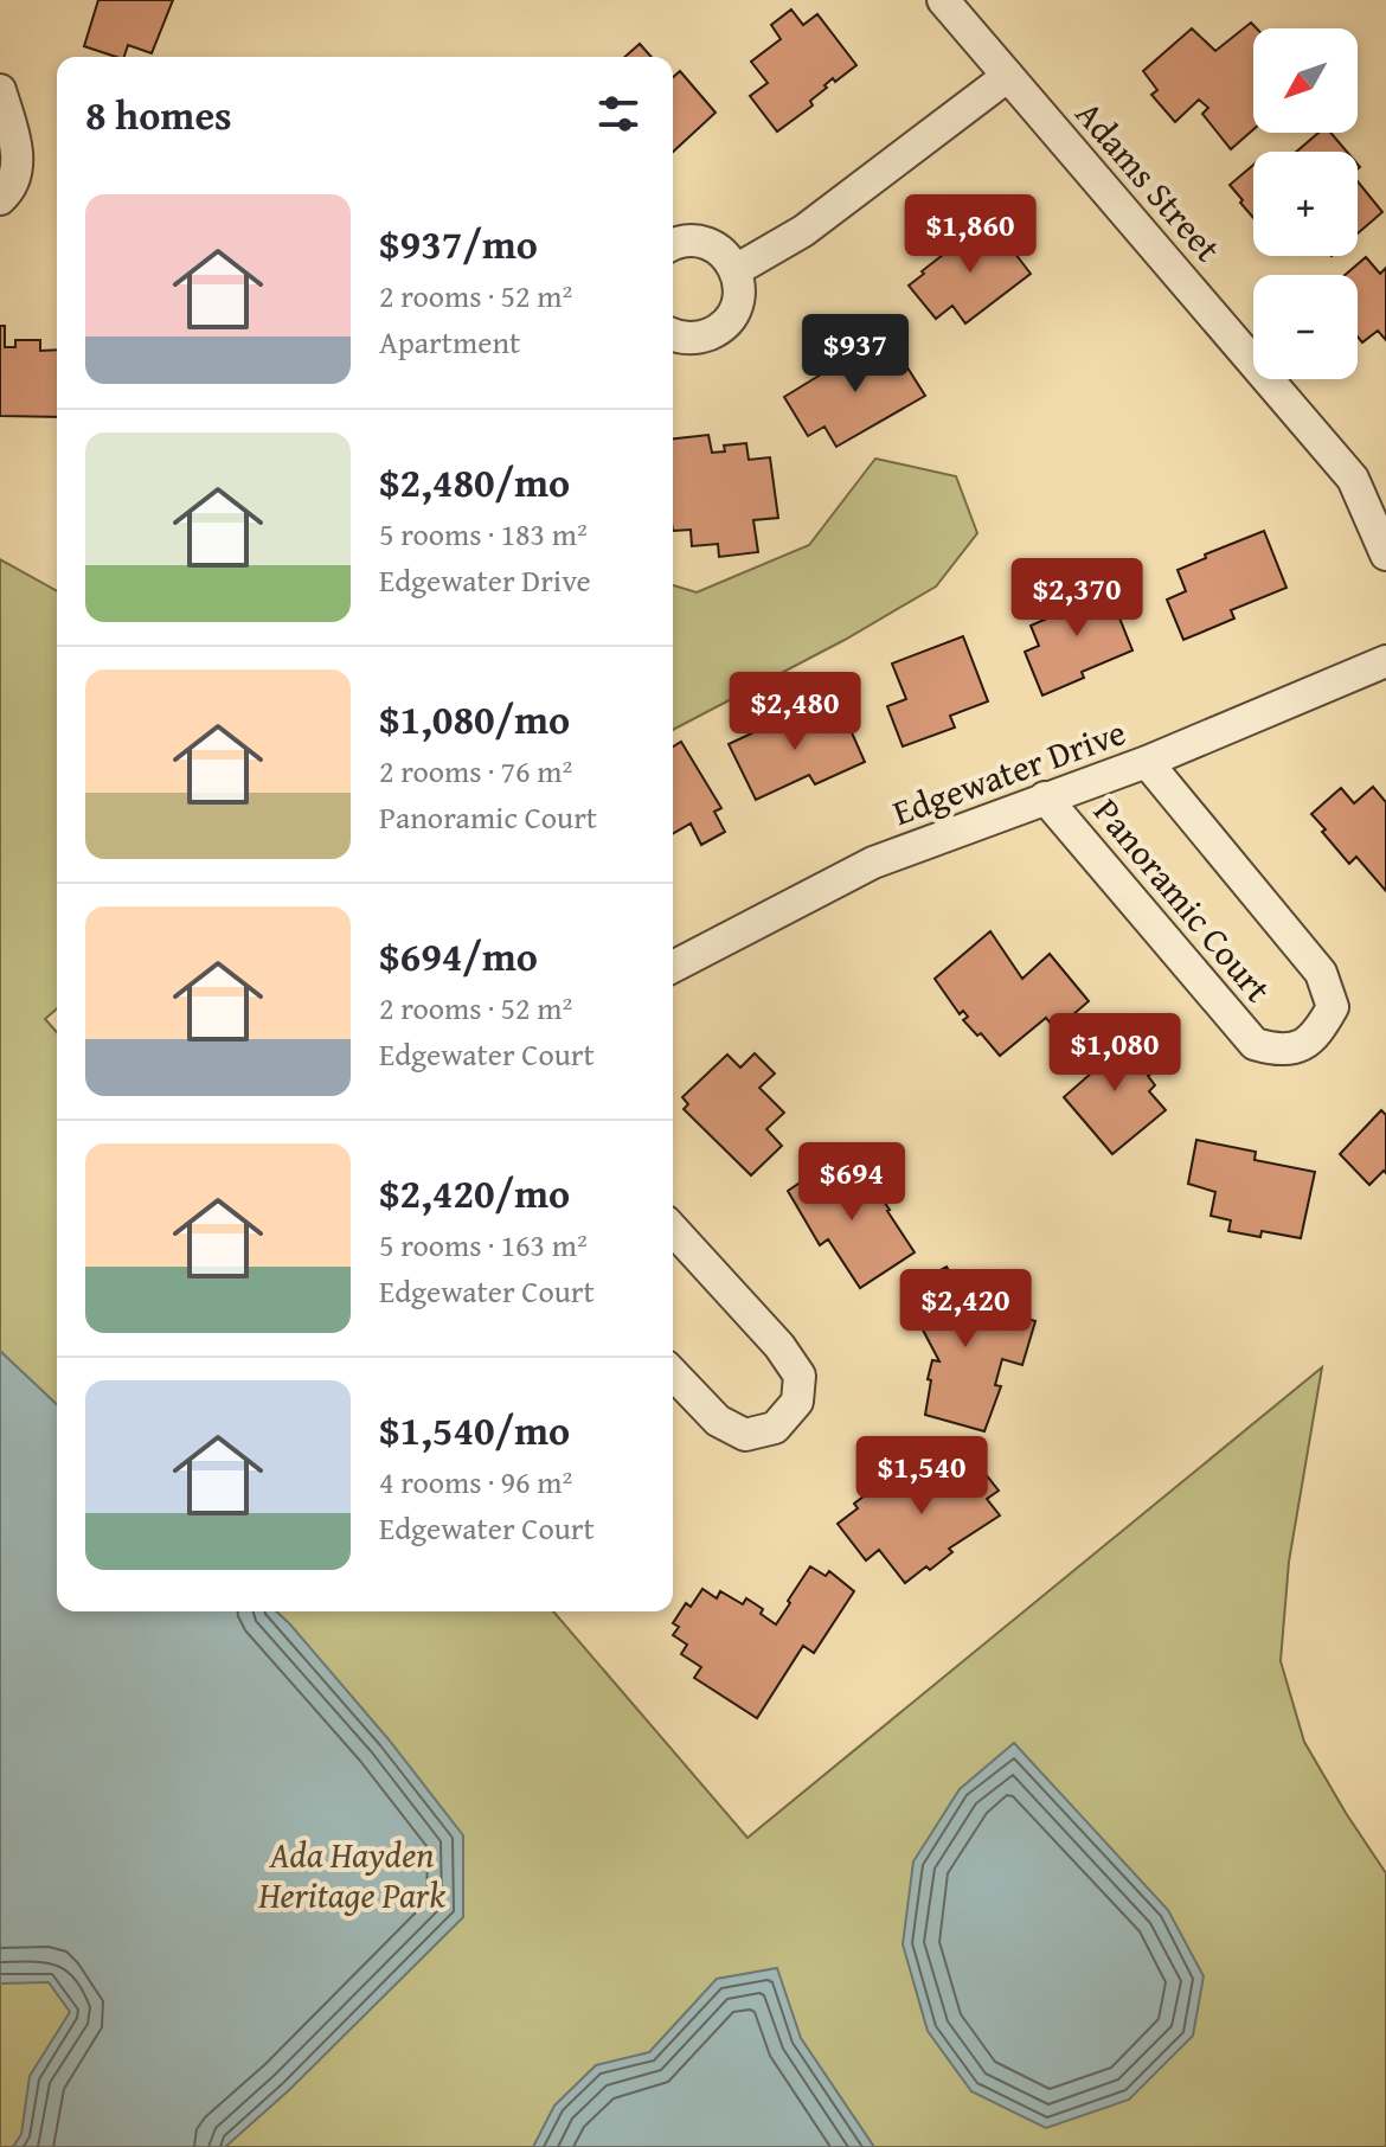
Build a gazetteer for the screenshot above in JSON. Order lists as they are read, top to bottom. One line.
{"streets":{"street":["Adams Street","Edgewater Drive","Panoramic Court"]},"crossings":[["Edgewater Drive","Panoramic Court"]],"parks":["Ada Hayden Heritage Park"],"north":"bottom left","page":{"map_buttons":["+","−"],"heading":"8 homes","list":[{"name":"$937/mo","note":"2 rooms · 52 m² · Apartment"},{"name":"$2,480/mo","note":"5 rooms · 183 m² · Edgewater Drive"},{"name":"$1,080/mo","note":"2 rooms · 76 m² · Panoramic Court"},{"name":"$694/mo","note":"2 rooms · 52 m² · Edgewater Court"},{"name":"$2,420/mo","note":"5 rooms · 163 m² · Edgewater Court"},{"name":"$1,540/mo","note":"4 rooms · 96 m² · Edgewater Court"}],"price":["$1,860","$937","$2,370","$2,480","$1,080","$694","$2,420","$1,540"]}}
